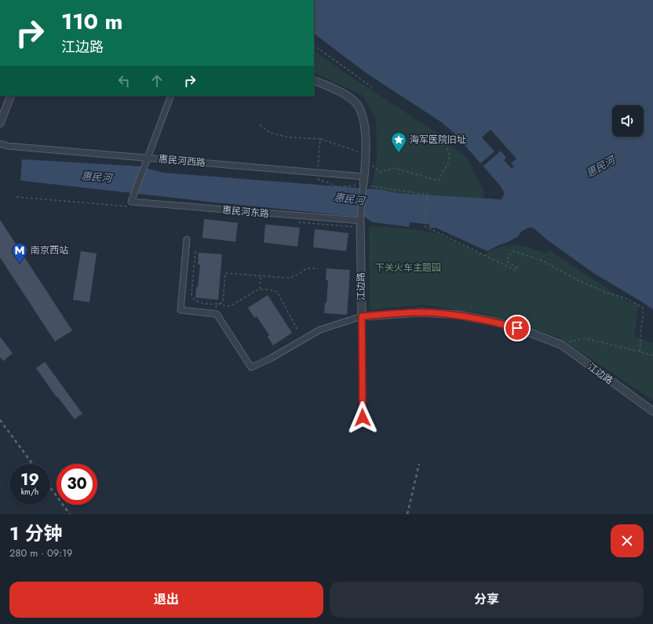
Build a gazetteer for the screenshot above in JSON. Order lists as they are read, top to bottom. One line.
{"streets":{"street":["惠民河西路","惠民河东路","江边路"]},"crossings":[["惠民河西路","惠民河东路"],["惠民河东路","江边路"]],"water":["惠民河"],"parks":["下关火车主题园"],"places":{"place":["海军医院旧址"],"metro station":["南京西站"]},"page":{"turn":["110 m","江边路"],"speed":"19 km/h","limit":"30","heading":["1 分钟","280 m · 09:19"],"buttons":["退出","分享"]}}
